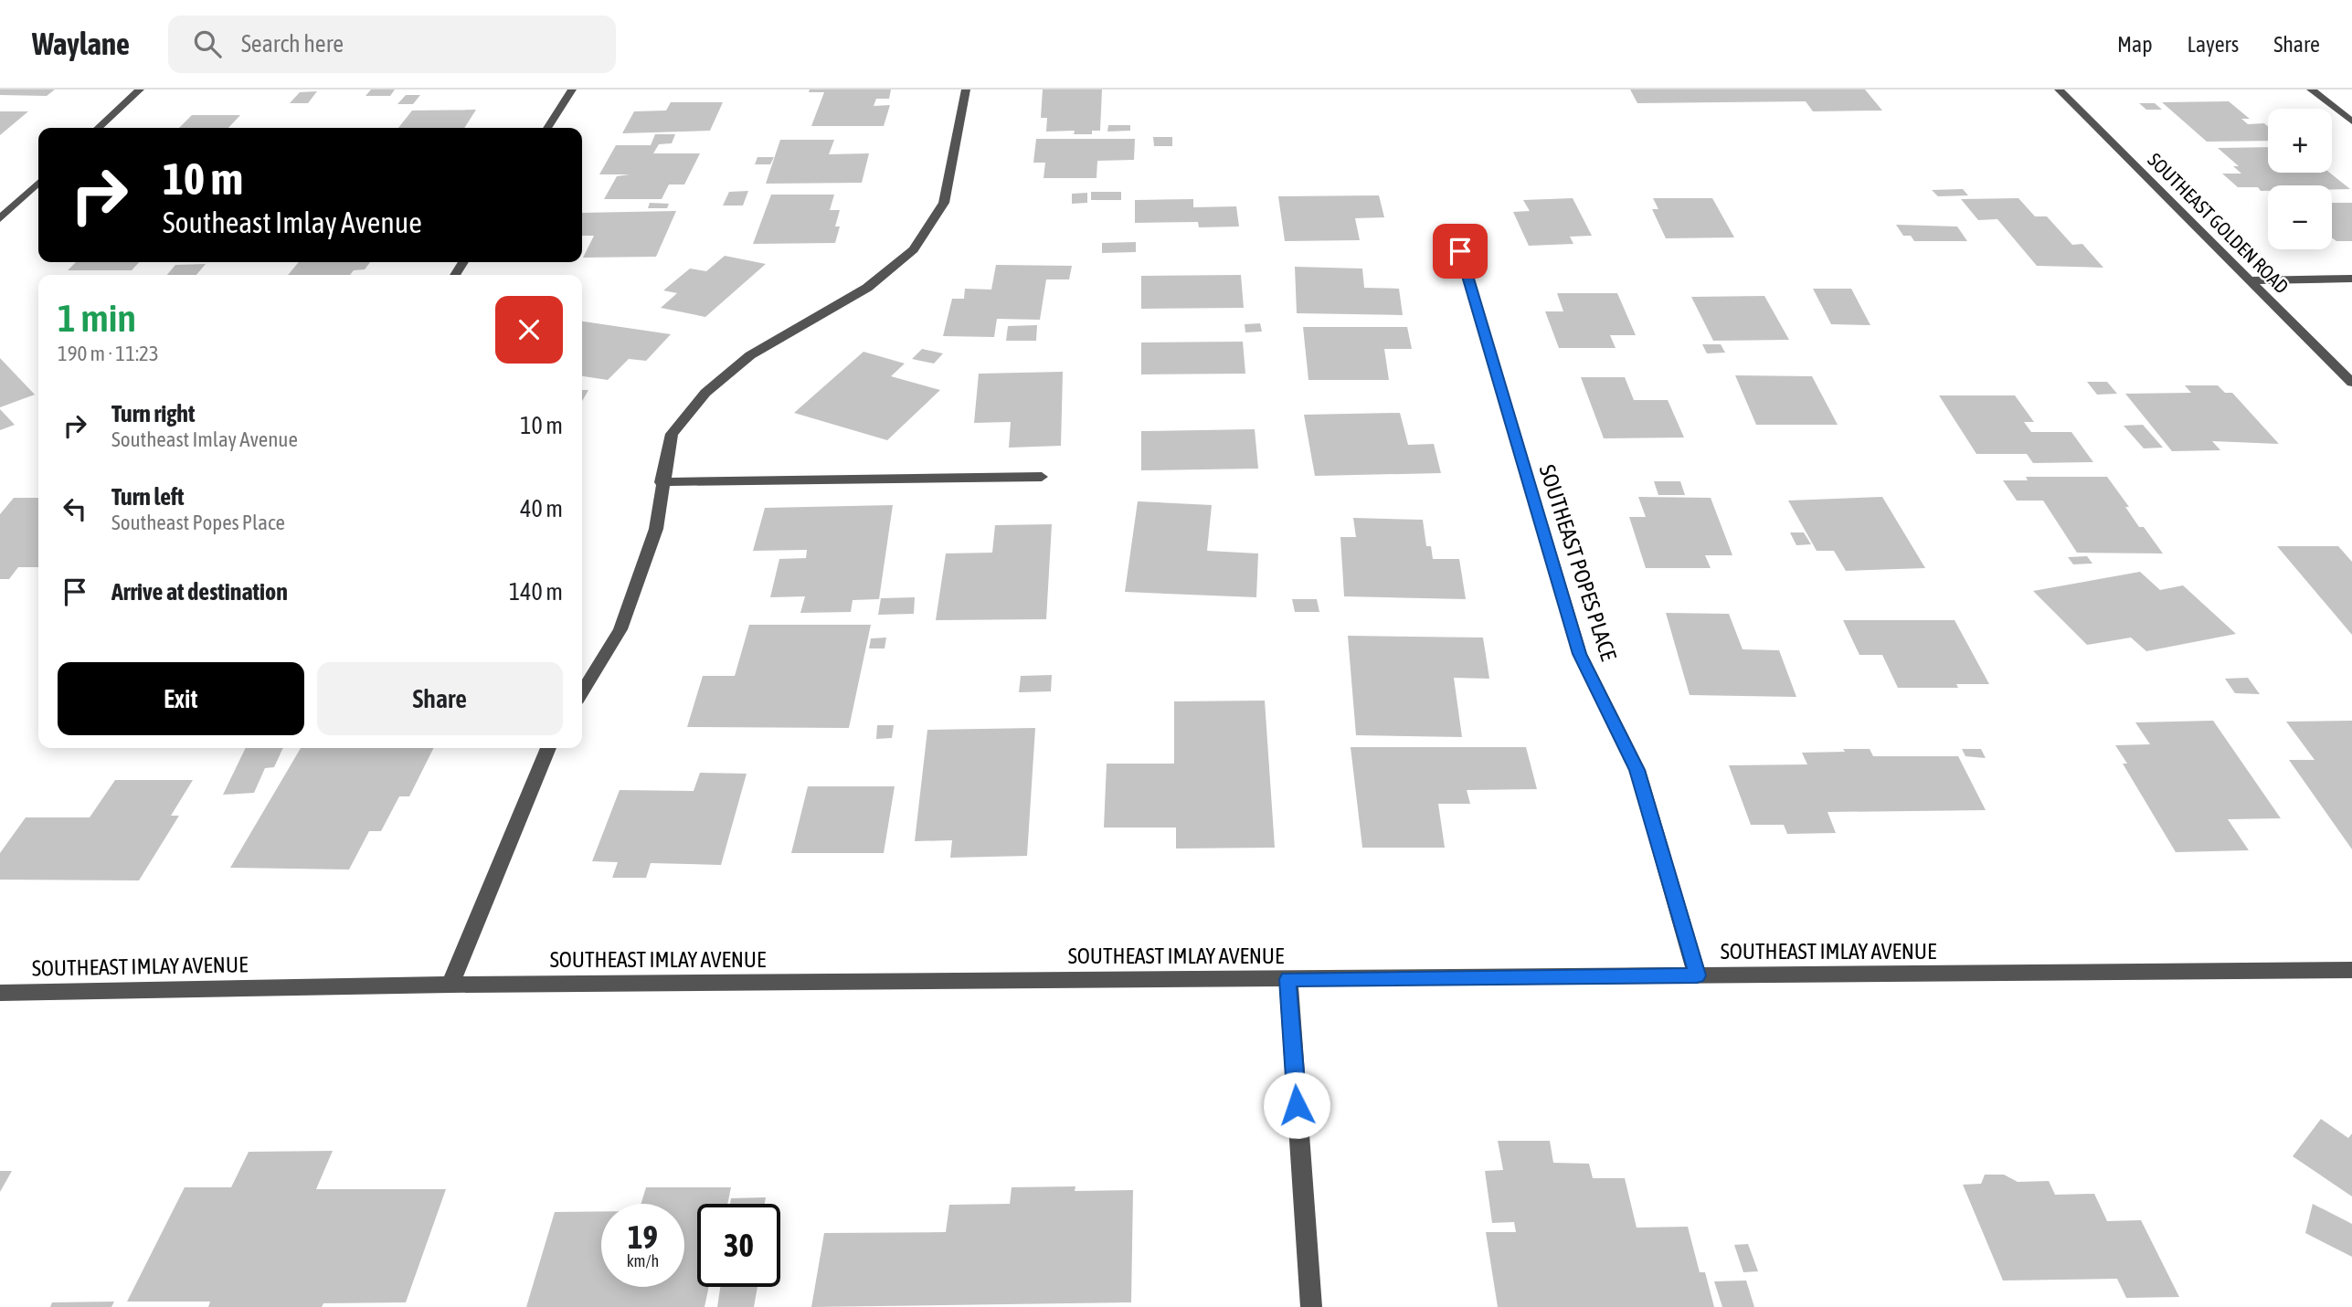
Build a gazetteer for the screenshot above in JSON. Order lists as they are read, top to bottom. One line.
{"streets":{"street":["SOUTHEAST GOLDEN ROAD","SOUTHEAST POPES PLACE","SOUTHEAST IMLAY AVENUE"]},"crossings":[["SOUTHEAST POPES PLACE","SOUTHEAST IMLAY AVENUE"]],"page":{"header":"Waylane","search":"Search here","nav":["Map","Layers","Share"],"map_buttons":["+","−"],"turn":["10 m","Southeast Imlay Avenue"],"heading":["1 min","190 m · 11:23"],"list":[{"name":"Turn right","note":"Southeast Imlay Avenue","value":"10 m"},{"name":"Turn left","note":"Southeast Popes Place","value":"40 m"},{"name":"Arrive at destination","value":"140 m"}],"buttons":["Exit","Share"],"speed":"19 km/h","limit":"30"}}
